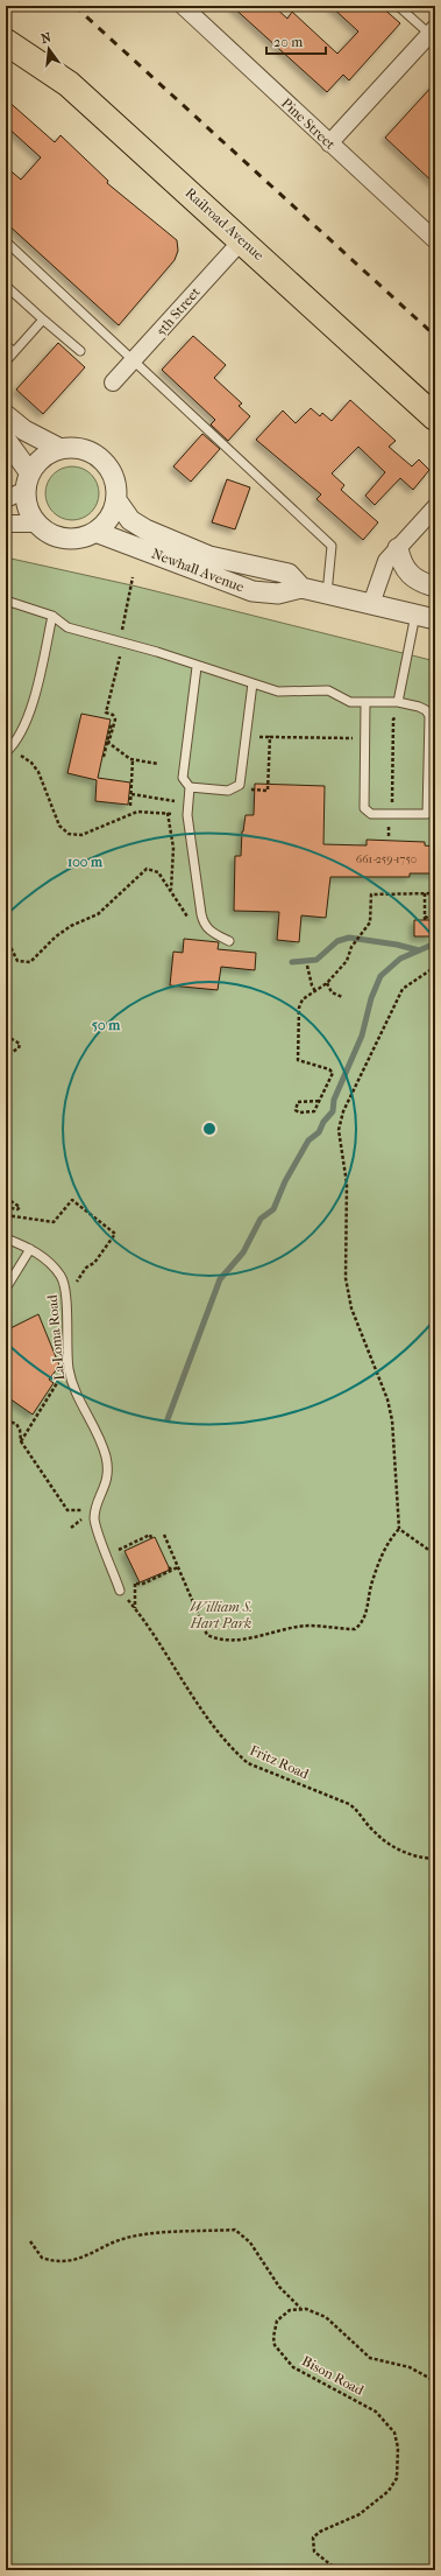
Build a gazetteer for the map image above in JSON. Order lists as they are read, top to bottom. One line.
{"streets":{"main road":["Railroad Avenue"],"street":["Pine Street","5th Street","Newhall Avenue"],"lane":["La Loma Road"],"path":["Fritz Road","Bison Road"]},"crossings":[["Railroad Avenue","5th Street"],["La Loma Road","Fritz Road"]],"parks":["William S. Hart Park"],"house_numbers":["661-259-1750"],"scale_bar":"20 m","north":"top","rings":["100 m","50 m"]}
